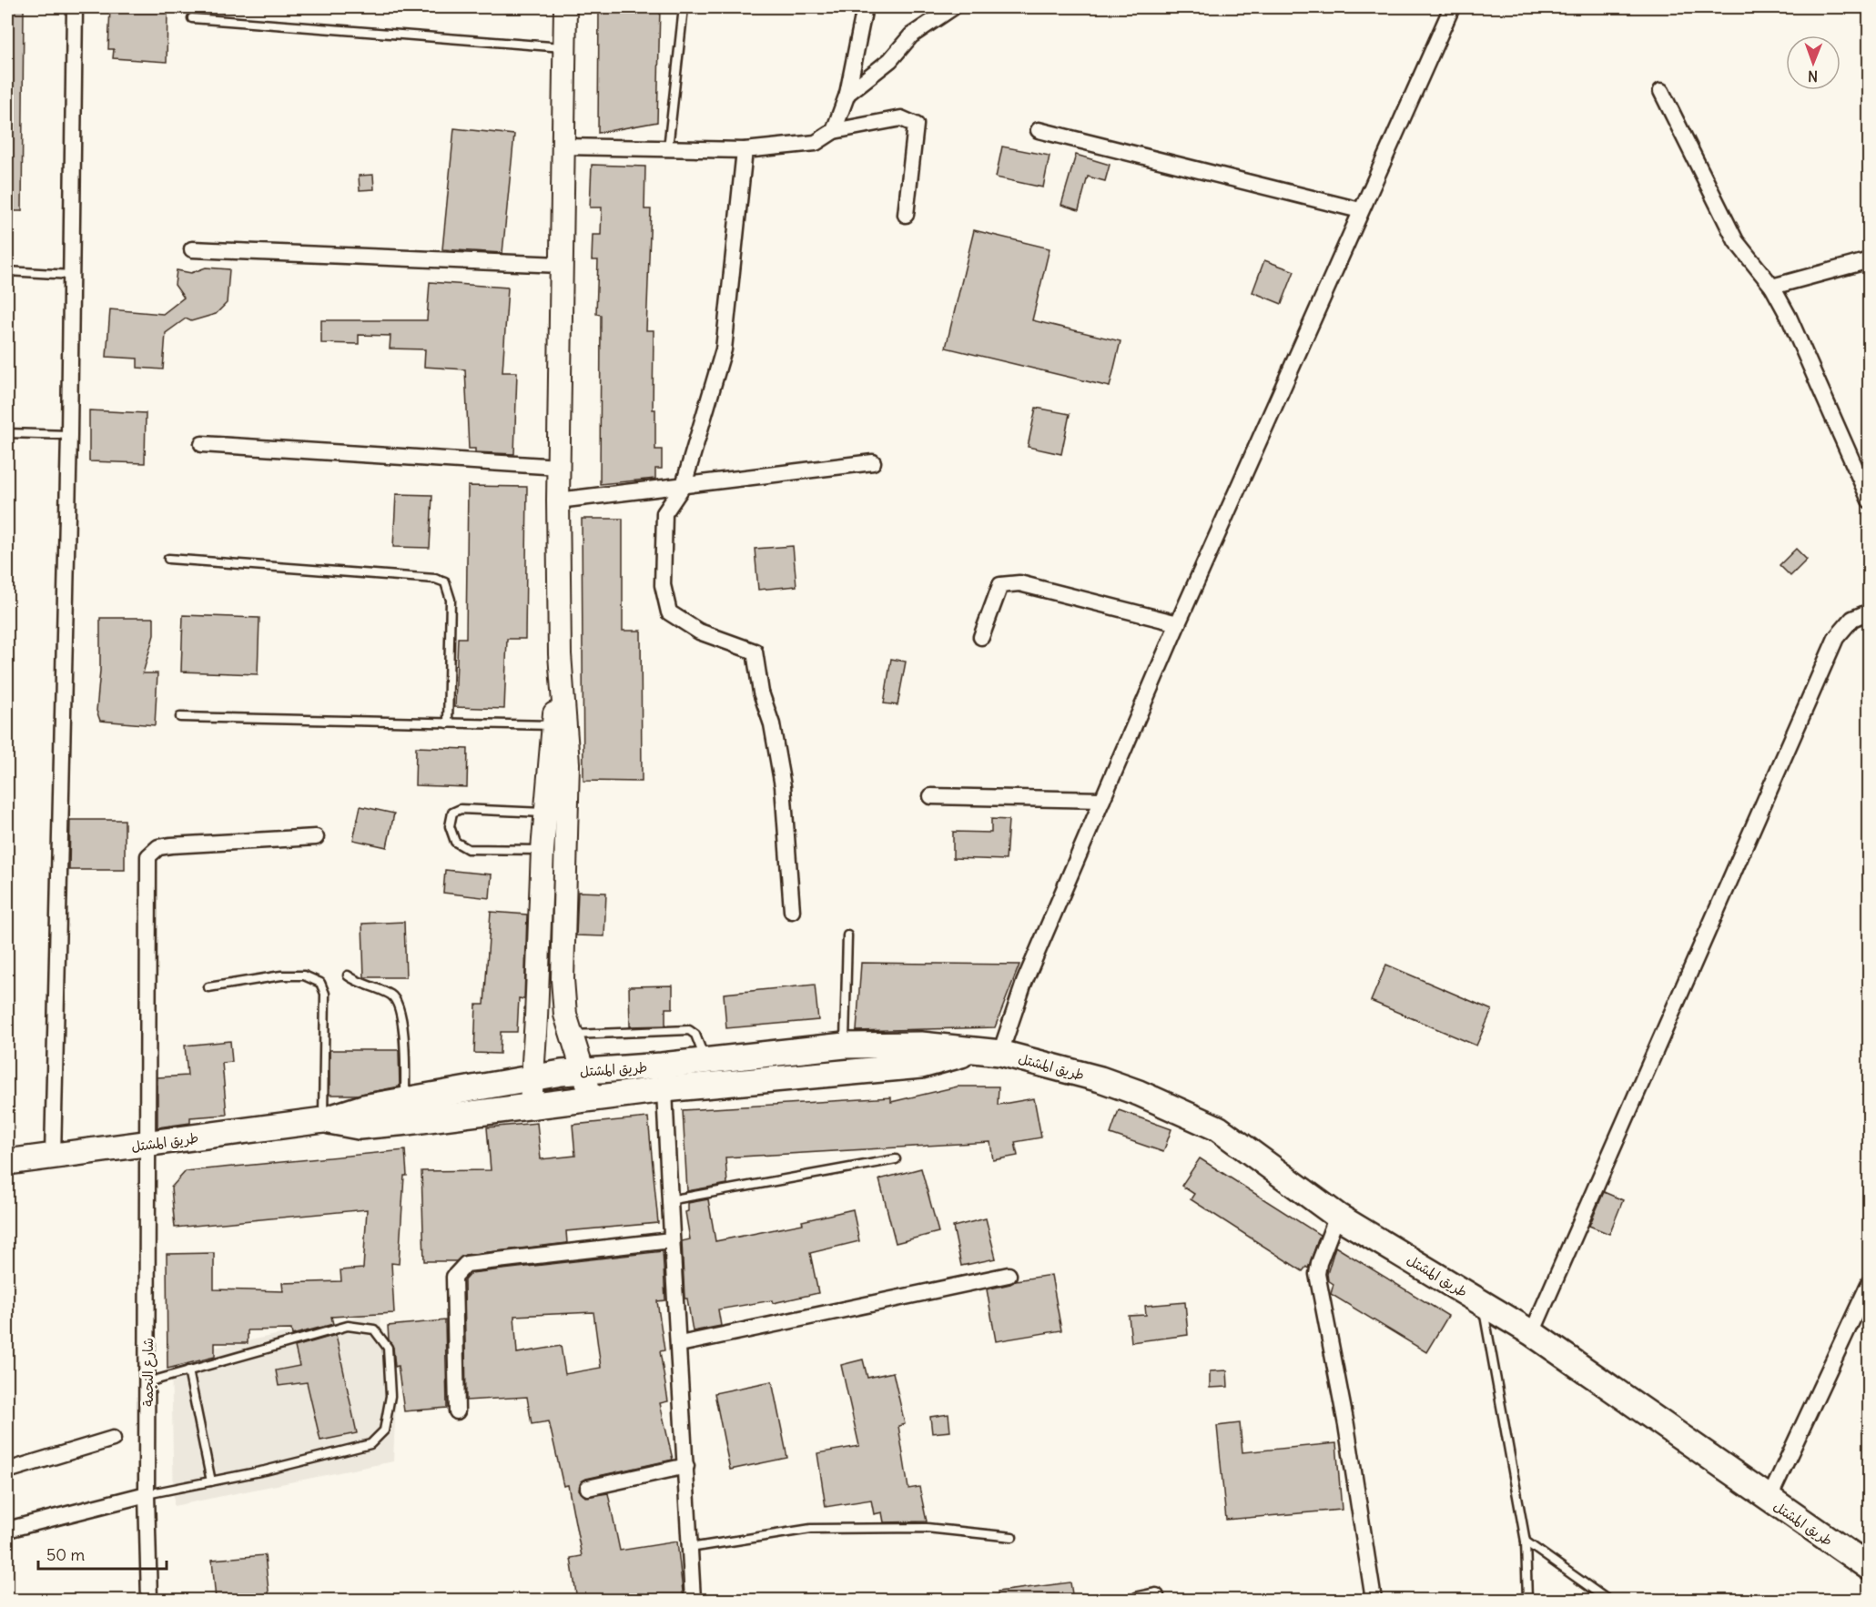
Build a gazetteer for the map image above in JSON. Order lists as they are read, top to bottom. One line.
{"streets":{"main road":["طريق المشتل"],"street":["شارع النجمة"]},"crossings":[["طريق المشتل","شارع النجمة"]],"scale_bar":"50 m","north":"bottom"}
